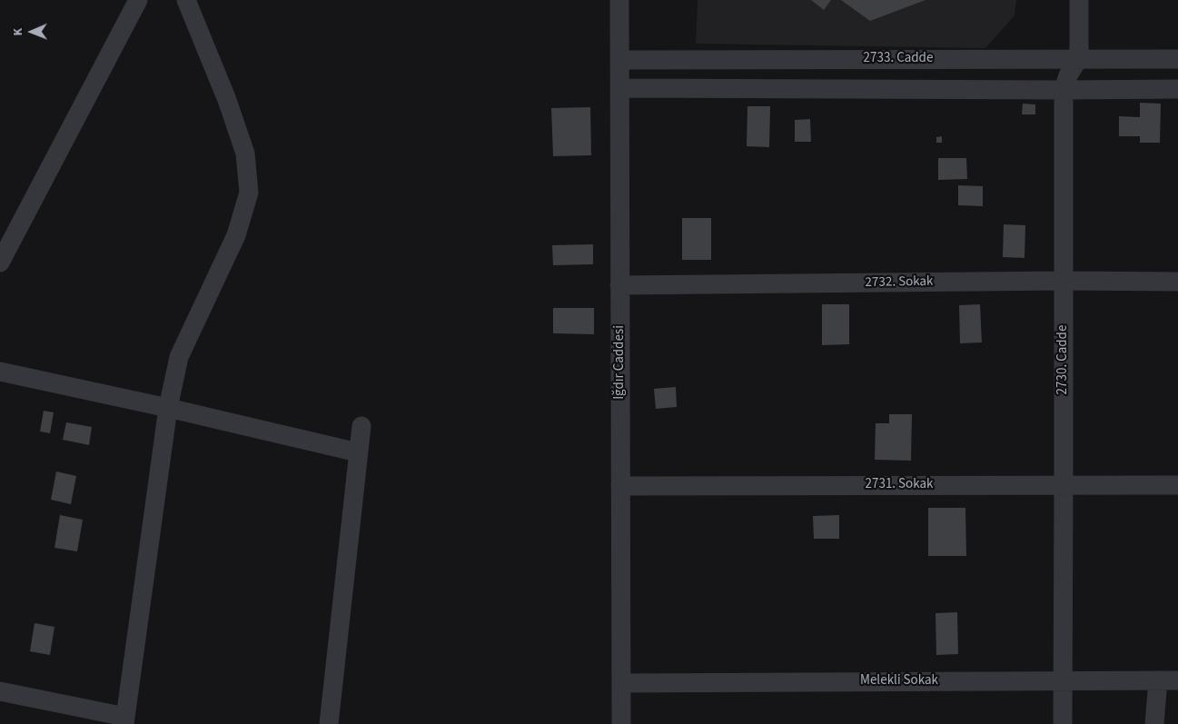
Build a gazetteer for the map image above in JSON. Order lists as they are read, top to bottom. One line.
{"streets":{"street":["2733. Cadde","2732. Sokak","2730. Cadde","Iğdır Caddesi","2731. Sokak","Melekli Sokak"]},"crossings":[["2733. Cadde","2730. Cadde"],["2733. Cadde","Iğdır Caddesi"],["2732. Sokak","2730. Cadde"],["2732. Sokak","Iğdır Caddesi"],["2730. Cadde","2731. Sokak"],["2730. Cadde","Melekli Sokak"],["Iğdır Caddesi","2731. Sokak"],["Iğdır Caddesi","Melekli Sokak"]],"north":"left"}
